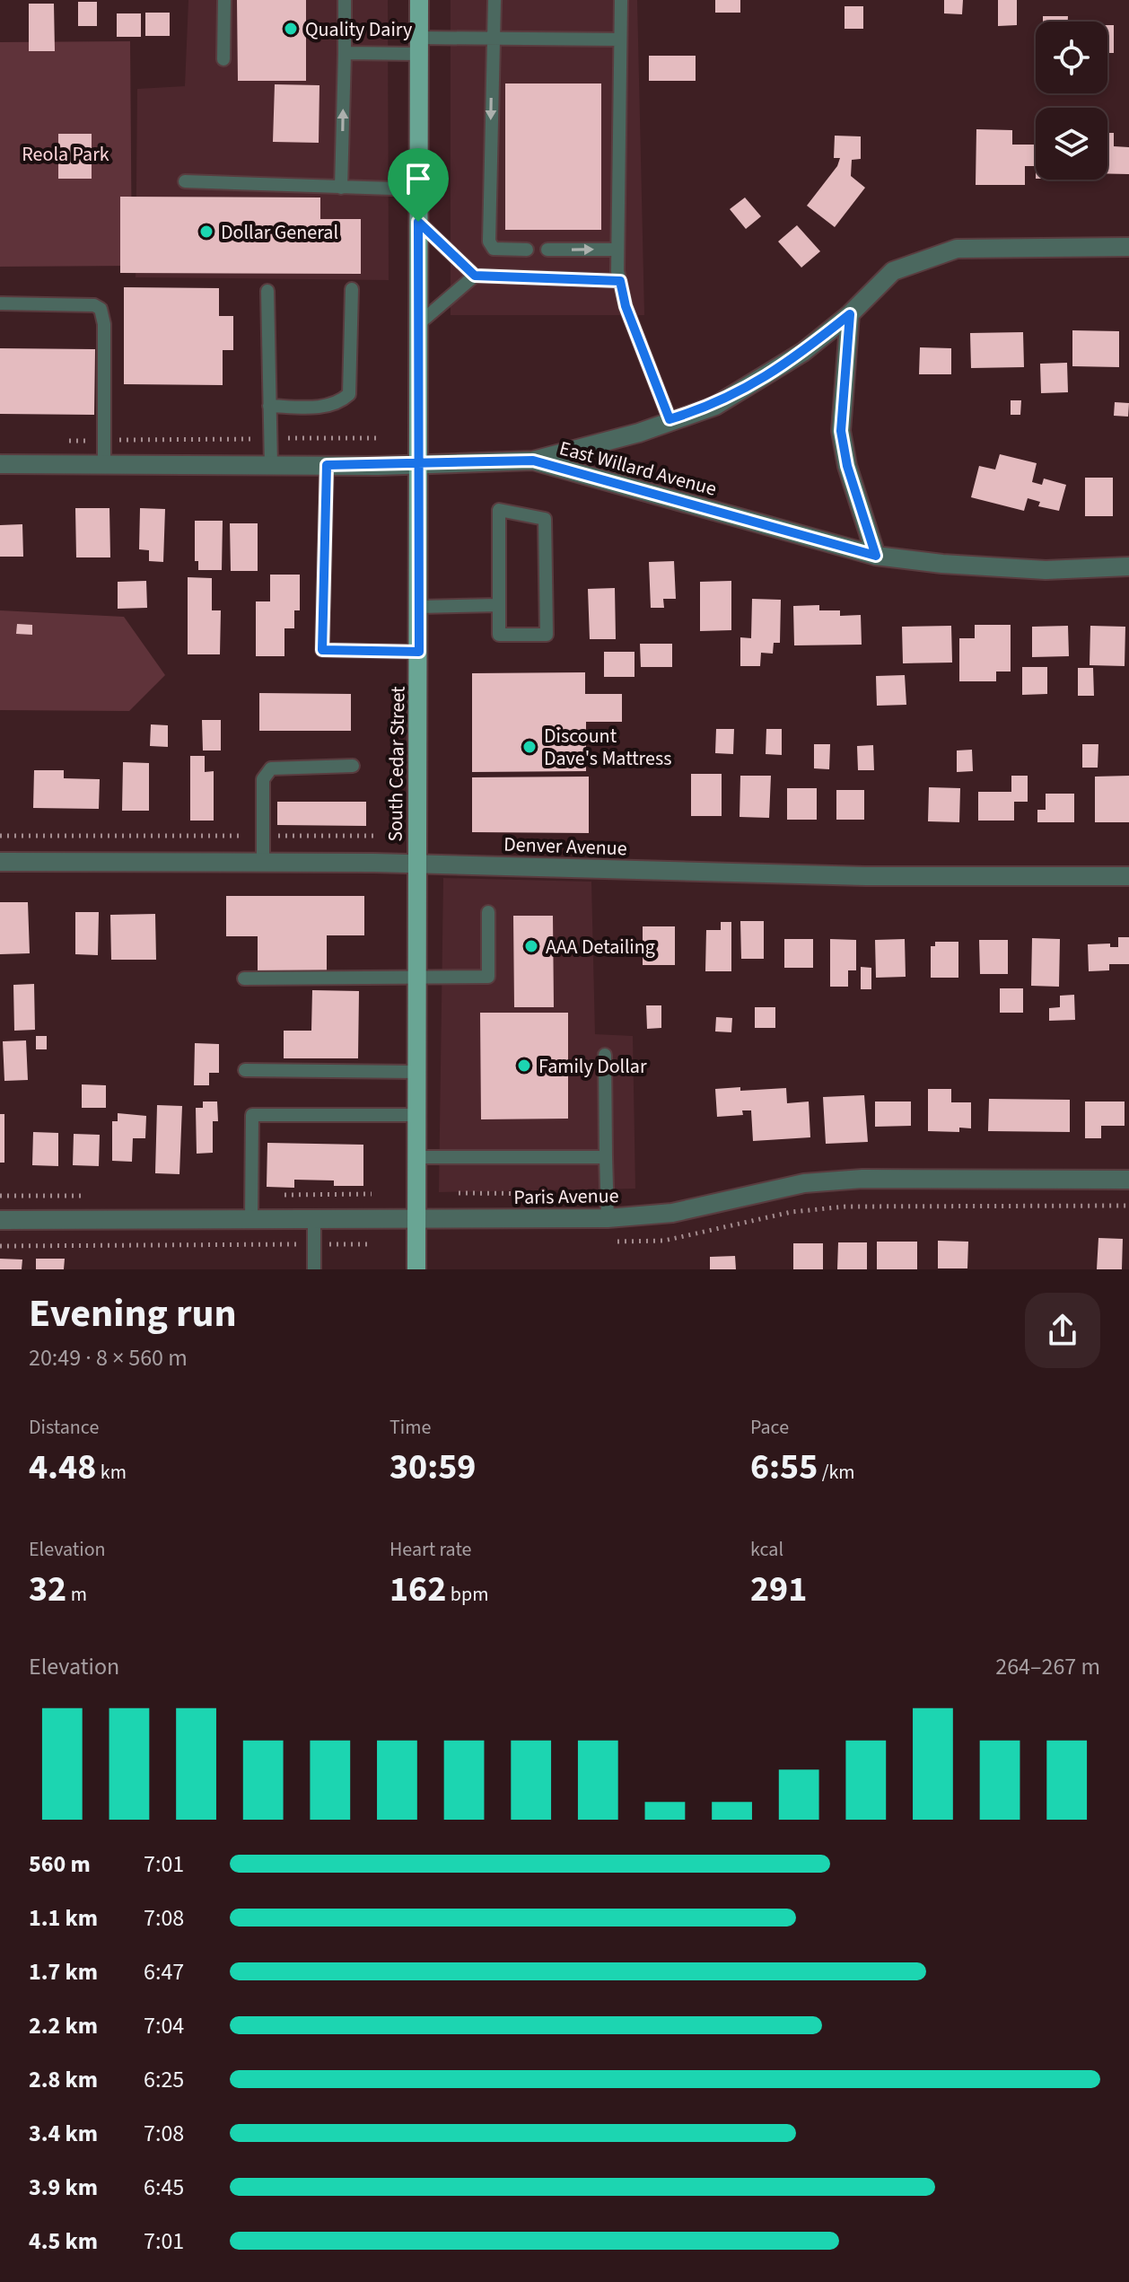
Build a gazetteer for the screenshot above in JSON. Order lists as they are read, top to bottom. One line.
{"streets":{"main road":["South Cedar Street"],"street":["East Willard Avenue","Denver Avenue","Paris Avenue"]},"crossings":[["East Willard Avenue","South Cedar Street"],["South Cedar Street","Denver Avenue"],["South Cedar Street","Paris Avenue"]],"parks":["Reola Park"],"places":["Quality Dairy","Dollar General","Discount Dave's Mattress","AAA Detailing","Family Dollar"],"page":{"heading":["Evening run","20:49 · 8 × 560 m"],"stats":[["Distance","4.48 km"],["Time","30:59"],["Pace","6:55 /km"],["Elevation","32 m"],["Heart rate","162 bpm"],["kcal","291"]],"chart":["Elevation","264–267 m"],"list":[{"name":"560 m","note":"7:01"},{"name":"1.1 km","note":"7:08"},{"name":"1.7 km","note":"6:47"},{"name":"2.2 km","note":"7:04"},{"name":"2.8 km","note":"6:25"},{"name":"3.4 km","note":"7:08"},{"name":"3.9 km","note":"6:45"},{"name":"4.5 km","note":"7:01"}]}}
